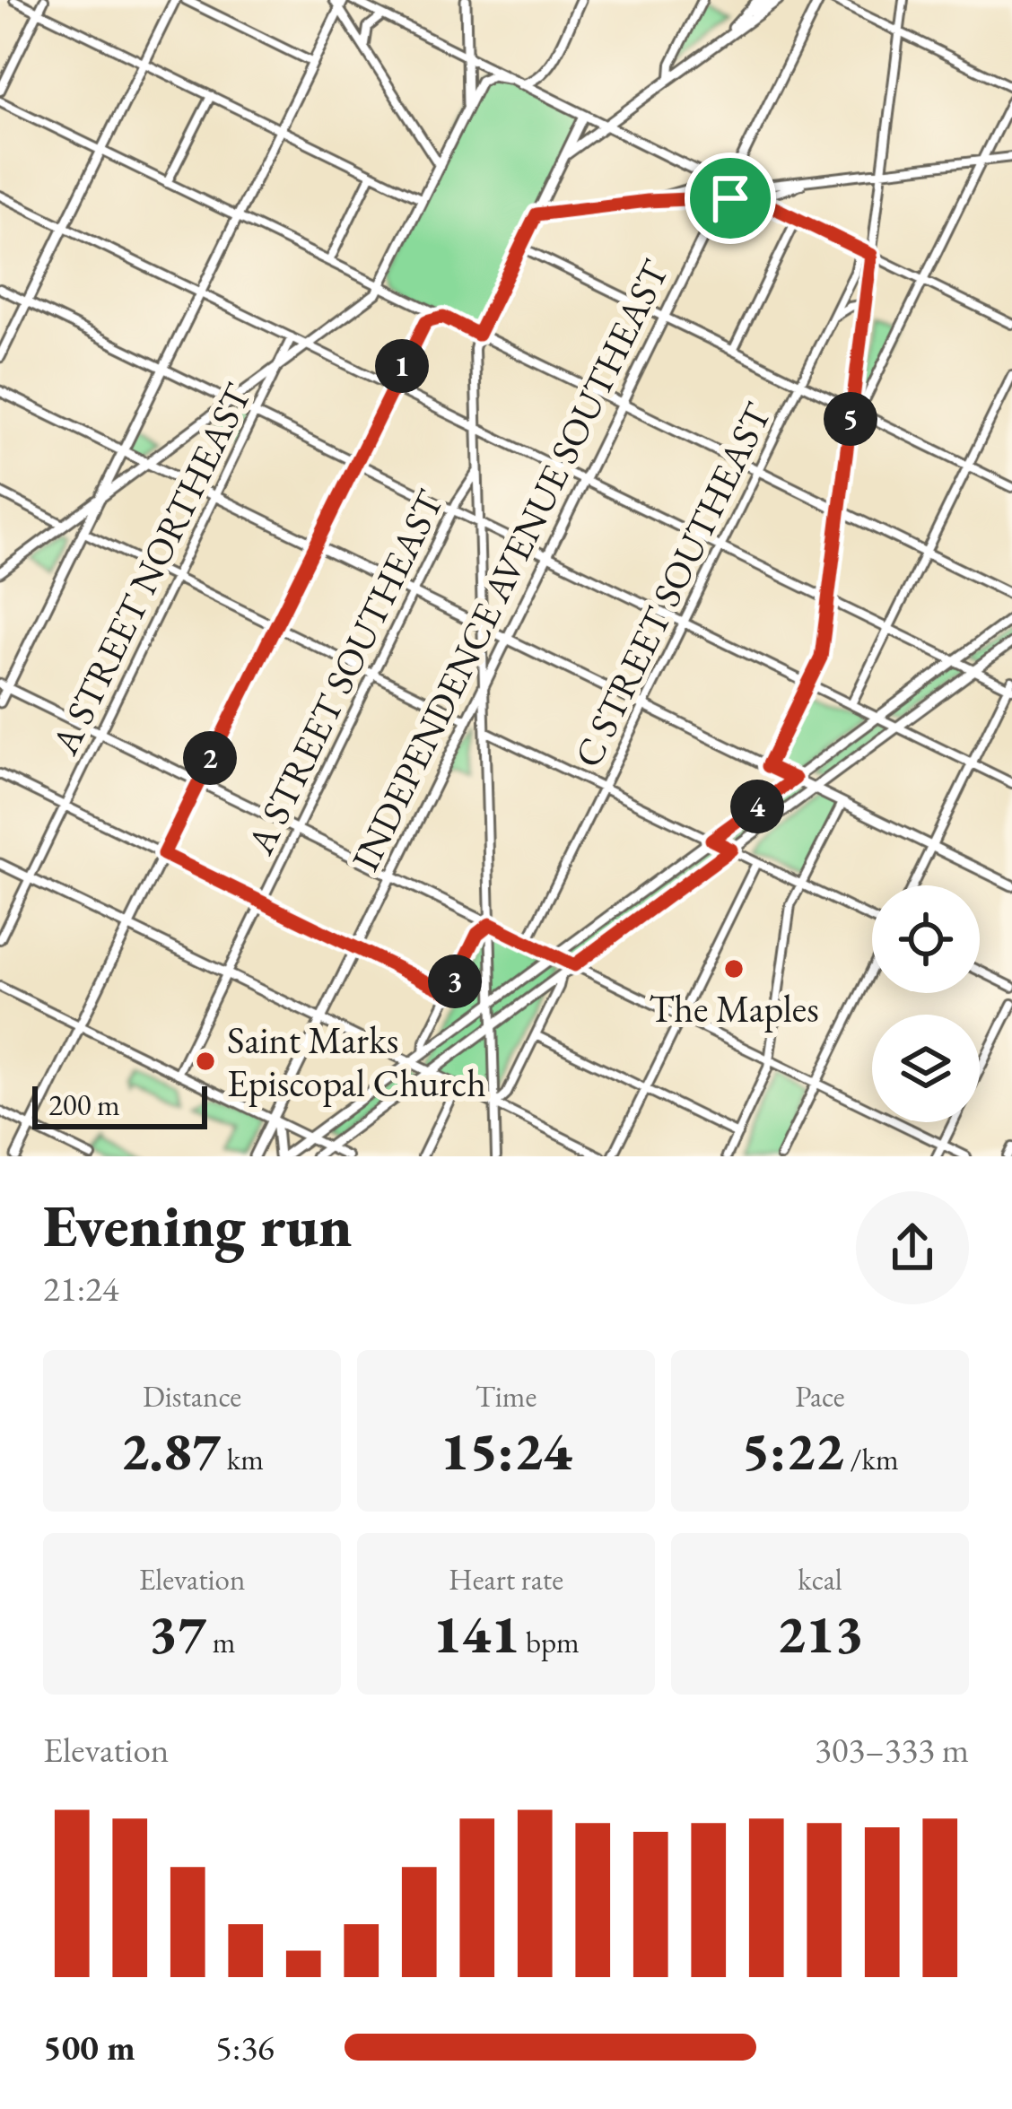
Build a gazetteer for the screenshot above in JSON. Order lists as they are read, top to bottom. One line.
{"streets":{"main road":["INDEPENDENCE AVENUE SOUTHEAST"],"street":["A STREET NORTHEAST","C STREET SOUTHEAST","A STREET SOUTHEAST"]},"places":["The Maples","Saint Marks Episcopal Church"],"scale_bar":"200 m","page":{"pins":["1","5","2","4","3"],"scale":"200 m","heading":["Evening run","21:24"],"stats":[["Distance","2.87 km"],["Time","15:24"],["Pace","5:22 /km"],["Elevation","37 m"],["Heart rate","141 bpm"],["kcal","213"]],"chart":["Elevation","303–333 m"],"list":[{"name":"500 m","note":"5:36"}]}}
